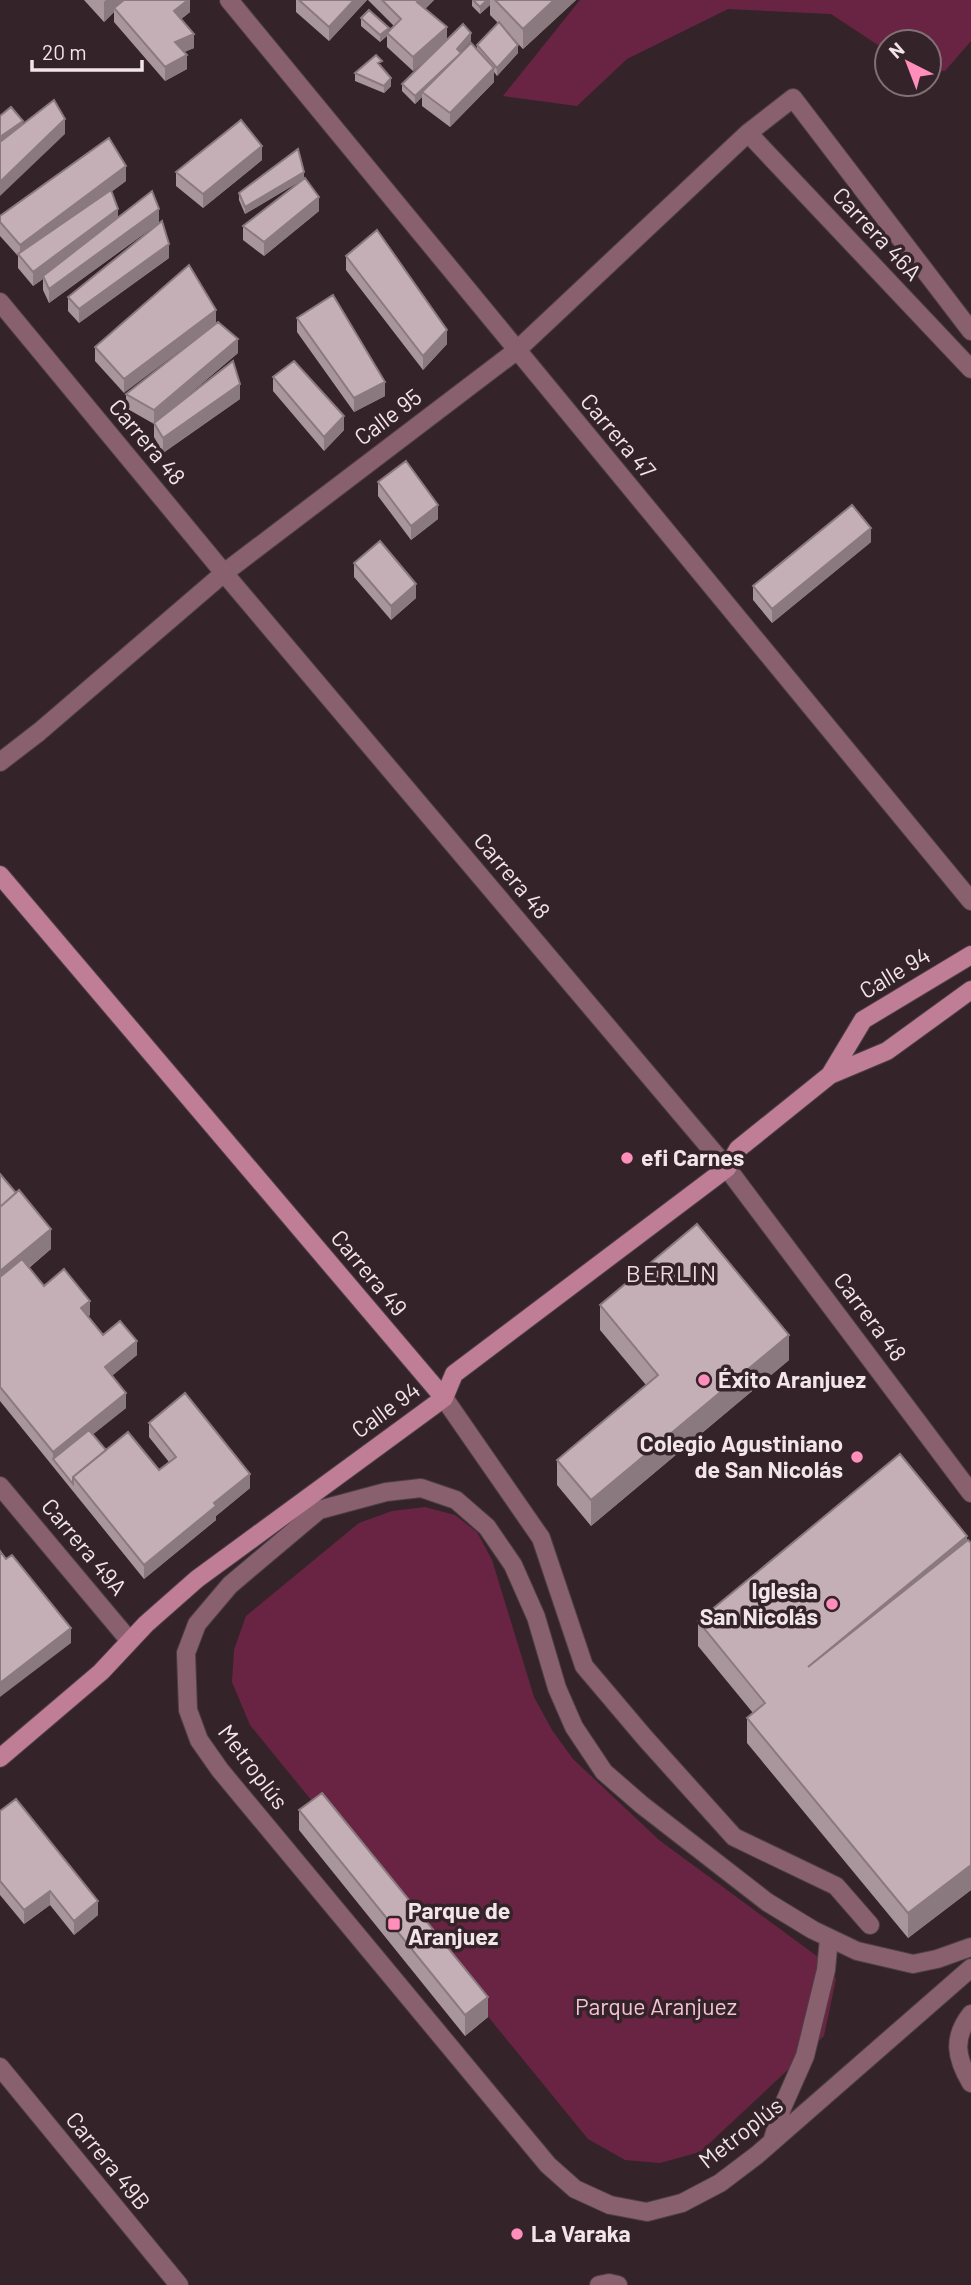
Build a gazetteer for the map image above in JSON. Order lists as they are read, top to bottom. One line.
{"streets":{"street":["Carrera 46A","Calle 95","Carrera 47","Carrera 48","Calle 94","Carrera 49","Carrera 49A","Metroplús","Carrera 49B"]},"crossings":[["Carrera 46A","Calle 95"],["Calle 95","Carrera 47"],["Calle 95","Carrera 48"],["Carrera 48","Calle 94"],["Calle 94","Carrera 49"],["Calle 94","Carrera 49A"]],"districts":["BERLIN"],"parks":["Parque Aranjuez"],"places":{"other":["efi Carnes","Éxito Aranjuez","Colegio Agustiniano de San Nicolás","Iglesia San Nicolás","La Varaka"],"transit":["Parque de Aranjuez"]},"scale_bar":"20 m","north":"top left"}
